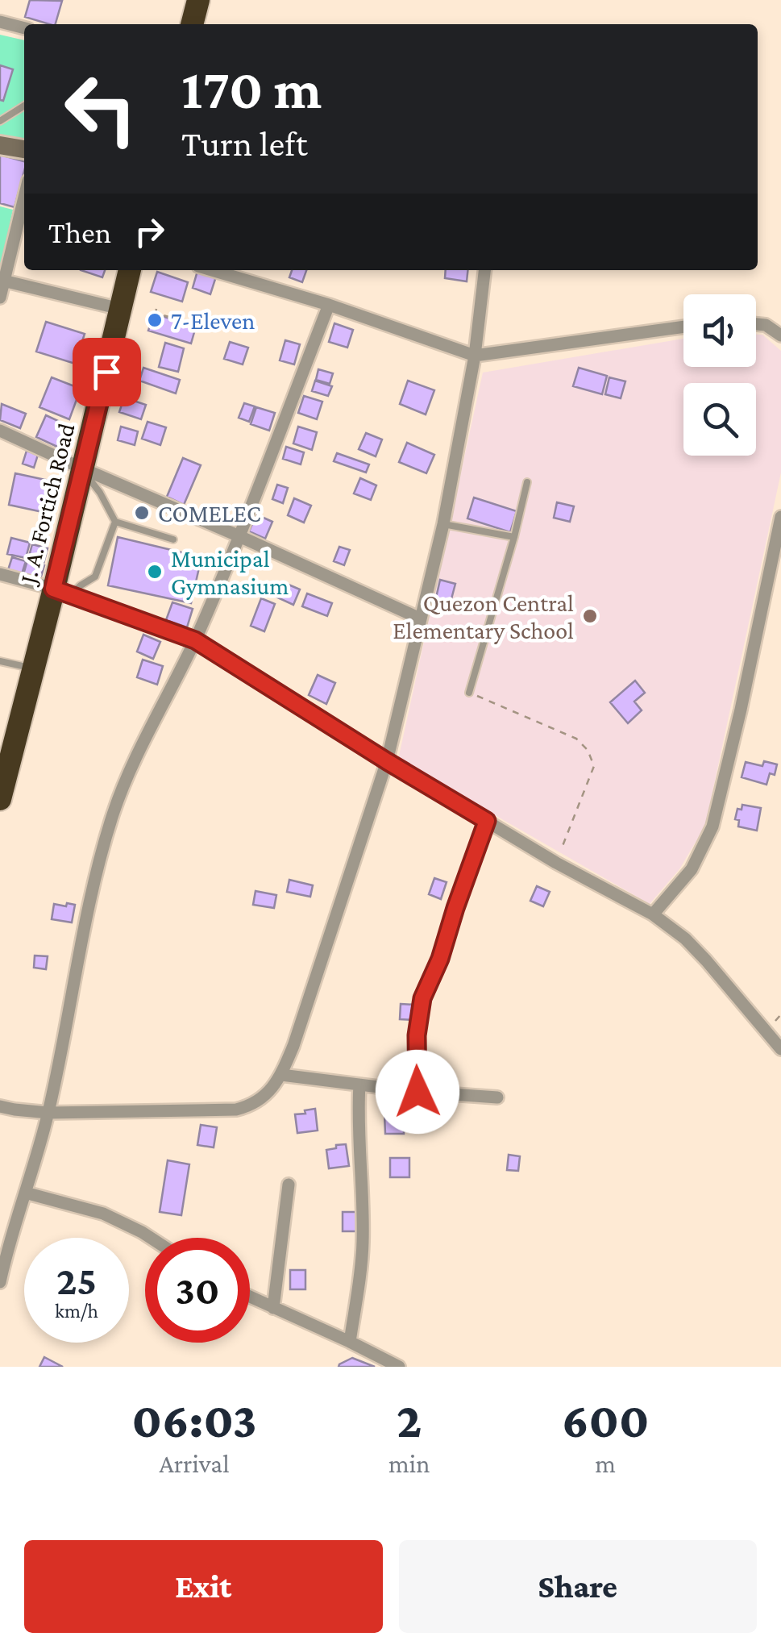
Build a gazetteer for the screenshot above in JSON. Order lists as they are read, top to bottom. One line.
{"streets":{"highway":["J. A. Fortich Road"]},"places":["7-Eleven","COMELEC","Municipal Gymnasium","Quezon Central Elementary School"],"page":{"turn":["170 m","Turn left"],"then":"Then","speed":"25 km/h","limit":"30","eta":["06:03","Arrival","2","min","600","m"],"buttons":["Exit","Share"]}}
